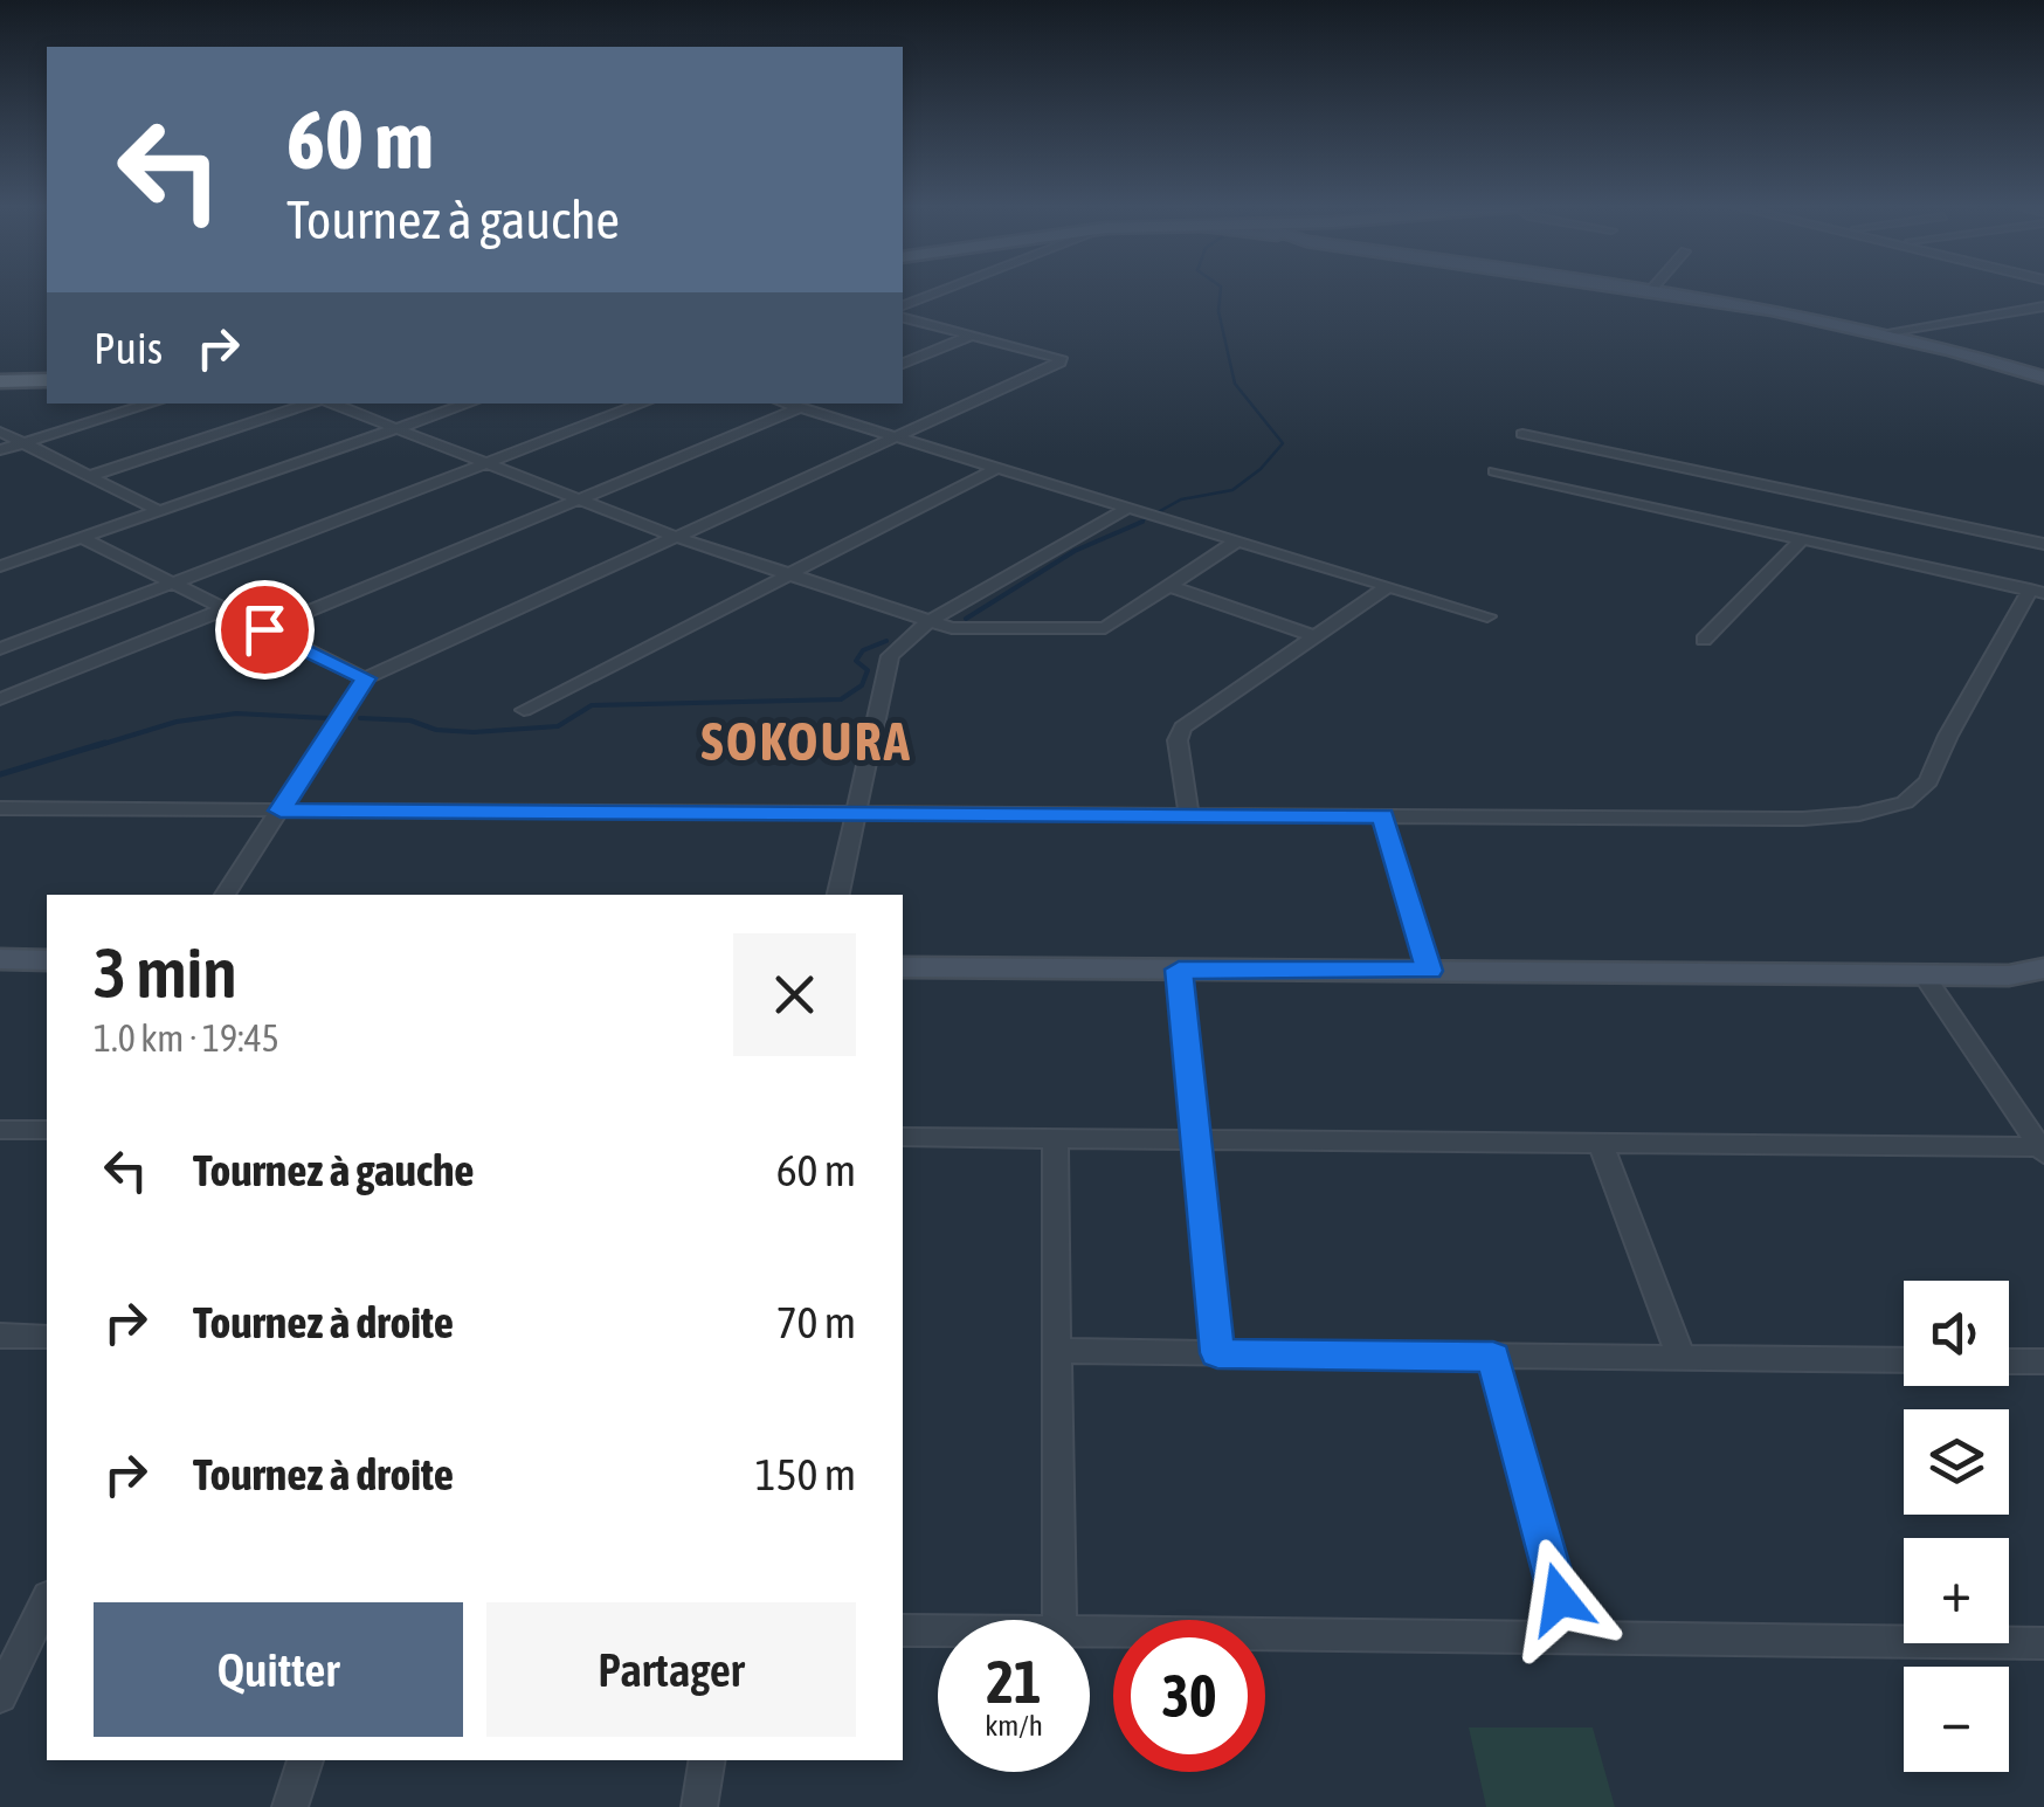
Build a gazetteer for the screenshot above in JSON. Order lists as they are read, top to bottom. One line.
{"districts":["SOKOURA"],"page":{"turn":["60 m","Tournez à gauche"],"then":"Puis","heading":["3 min","1.0 km · 19:45"],"list":[{"name":"Tournez à gauche","value":"60 m"},{"name":"Tournez à droite","value":"70 m"},{"name":"Tournez à droite","value":"150 m"}],"map_buttons":["+","−"],"buttons":["Quitter","Partager"],"speed":"21 km/h","limit":"30"}}
